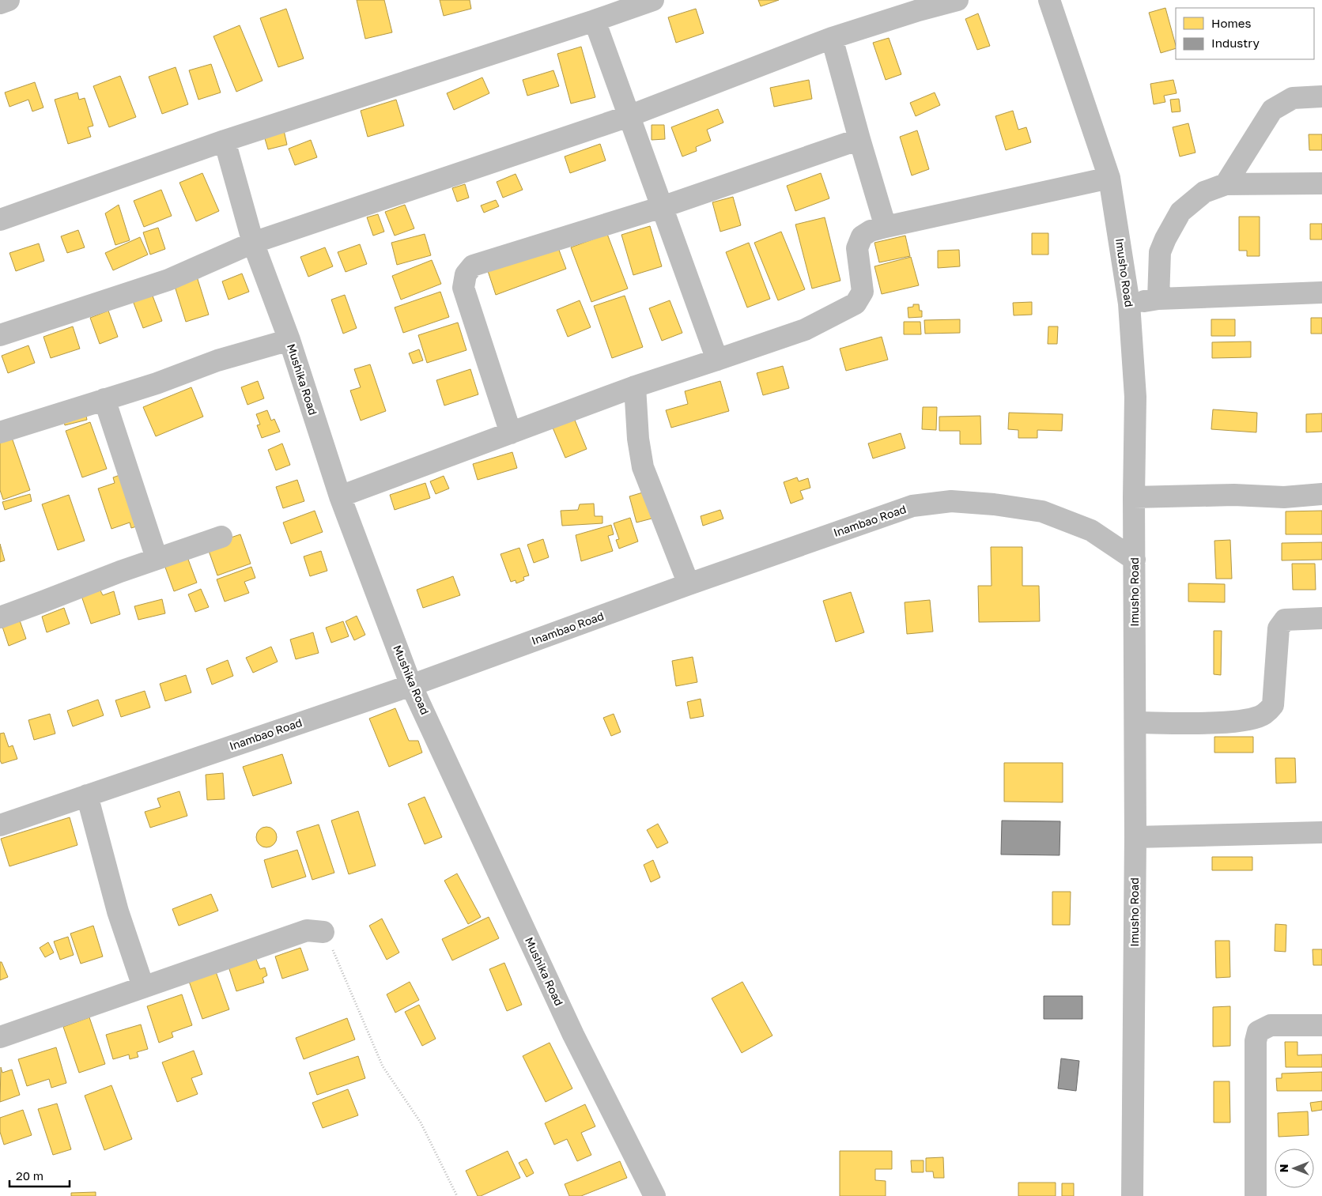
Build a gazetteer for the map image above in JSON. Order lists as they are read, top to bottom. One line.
{"streets":{"street":["Imusho Road","Mushika Road","Inambao Road"]},"crossings":[["Imusho Road","Inambao Road"],["Mushika Road","Inambao Road"]],"legend":["Homes","Industry"],"scale_bar":"20 m","north":"left"}
